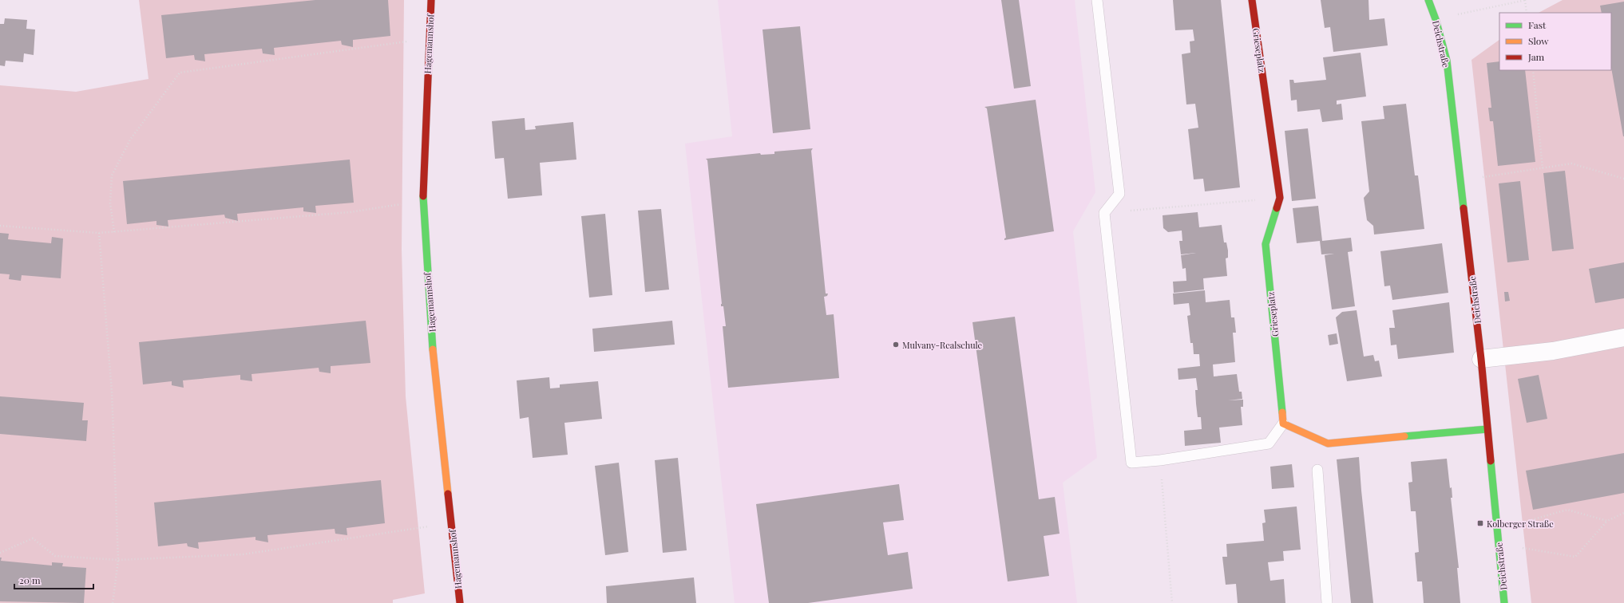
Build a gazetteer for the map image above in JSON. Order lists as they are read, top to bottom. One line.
{"streets":{"street":["Hagemannshof","Deichstraße","Grieseplatz"]},"places":{"other":["Mulvany-Realschule"],"transit":["Kolberger Straße"]},"legend":["Fast","Slow","Jam"],"scale_bar":"20 m"}
